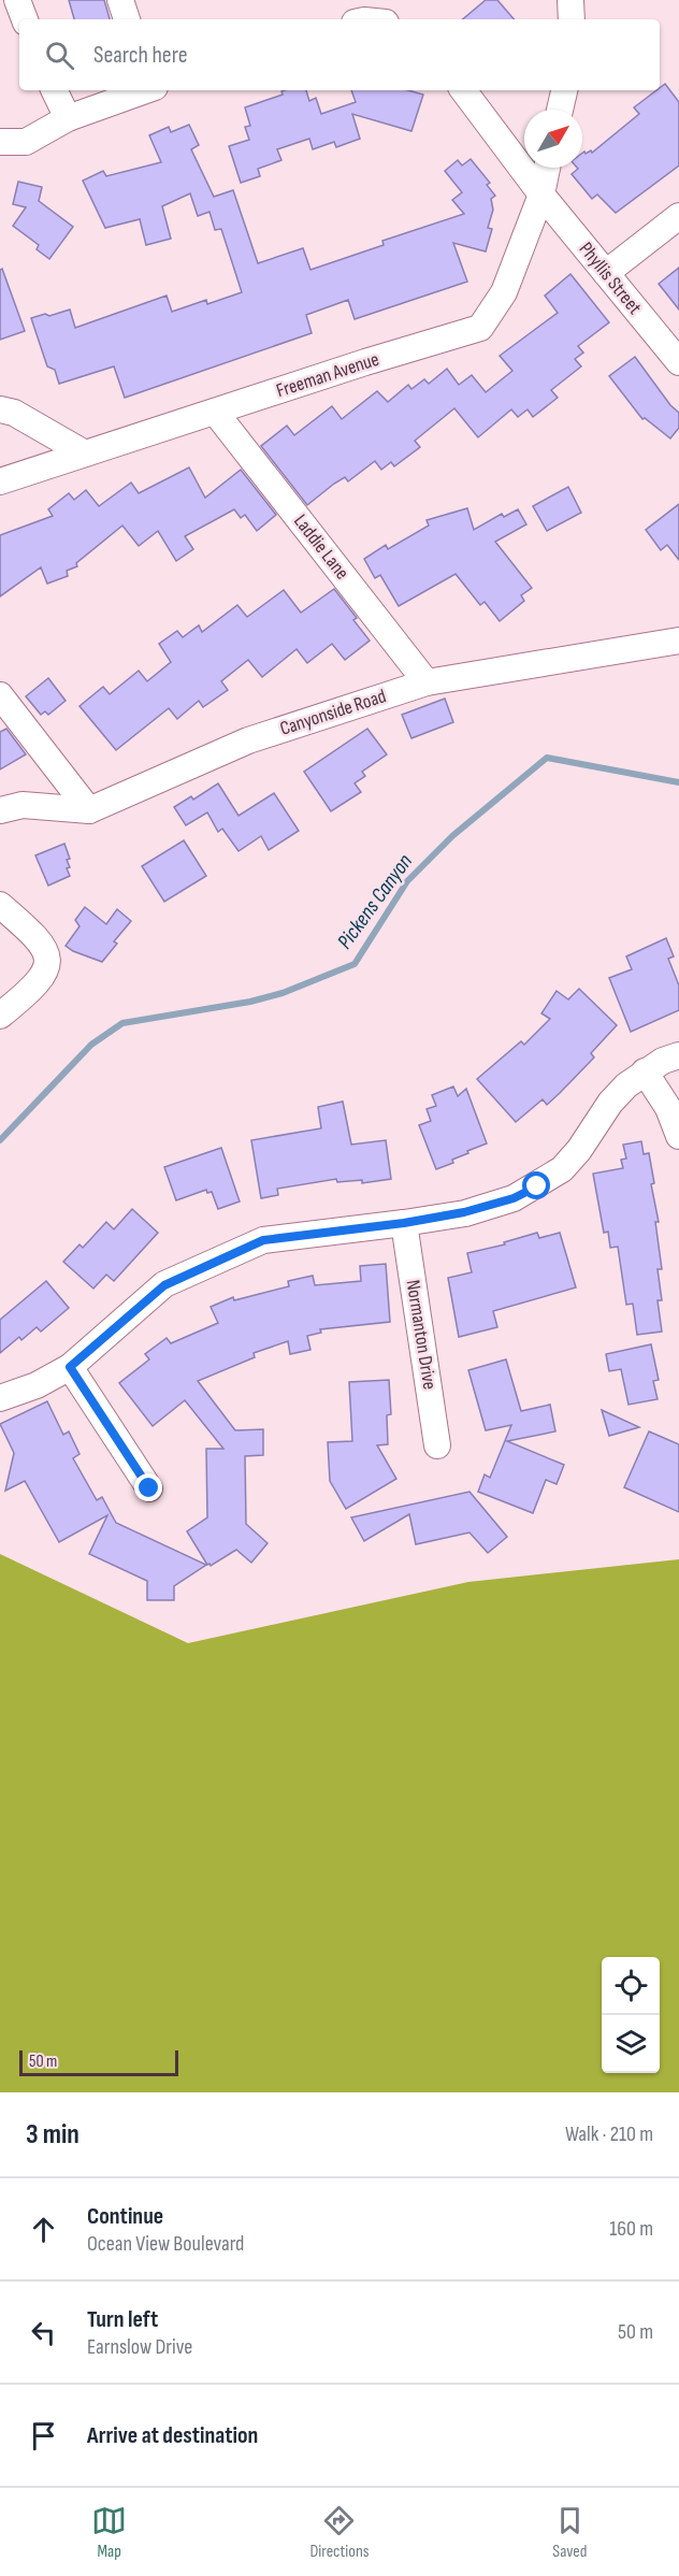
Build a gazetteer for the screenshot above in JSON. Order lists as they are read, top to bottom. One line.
{"streets":{"street":["Phyllis Street","Freeman Avenue","Laddie Lane","Canyonside Road","Normanton Drive"]},"crossings":[["Phyllis Street","Freeman Avenue"],["Freeman Avenue","Laddie Lane"],["Laddie Lane","Canyonside Road"]],"water":["Pickens Canyon"],"scale_bar":"50 m","north":"top right","page":{"search":"Search here","scale":"50 m","heading":["3 min","Walk · 210 m"],"list":[["Continue","Ocean View Boulevard","160 m"],["Turn left","Earnslow Drive","50 m"],"Arrive at destination"],"nav":["Map","Directions","Saved"]}}
